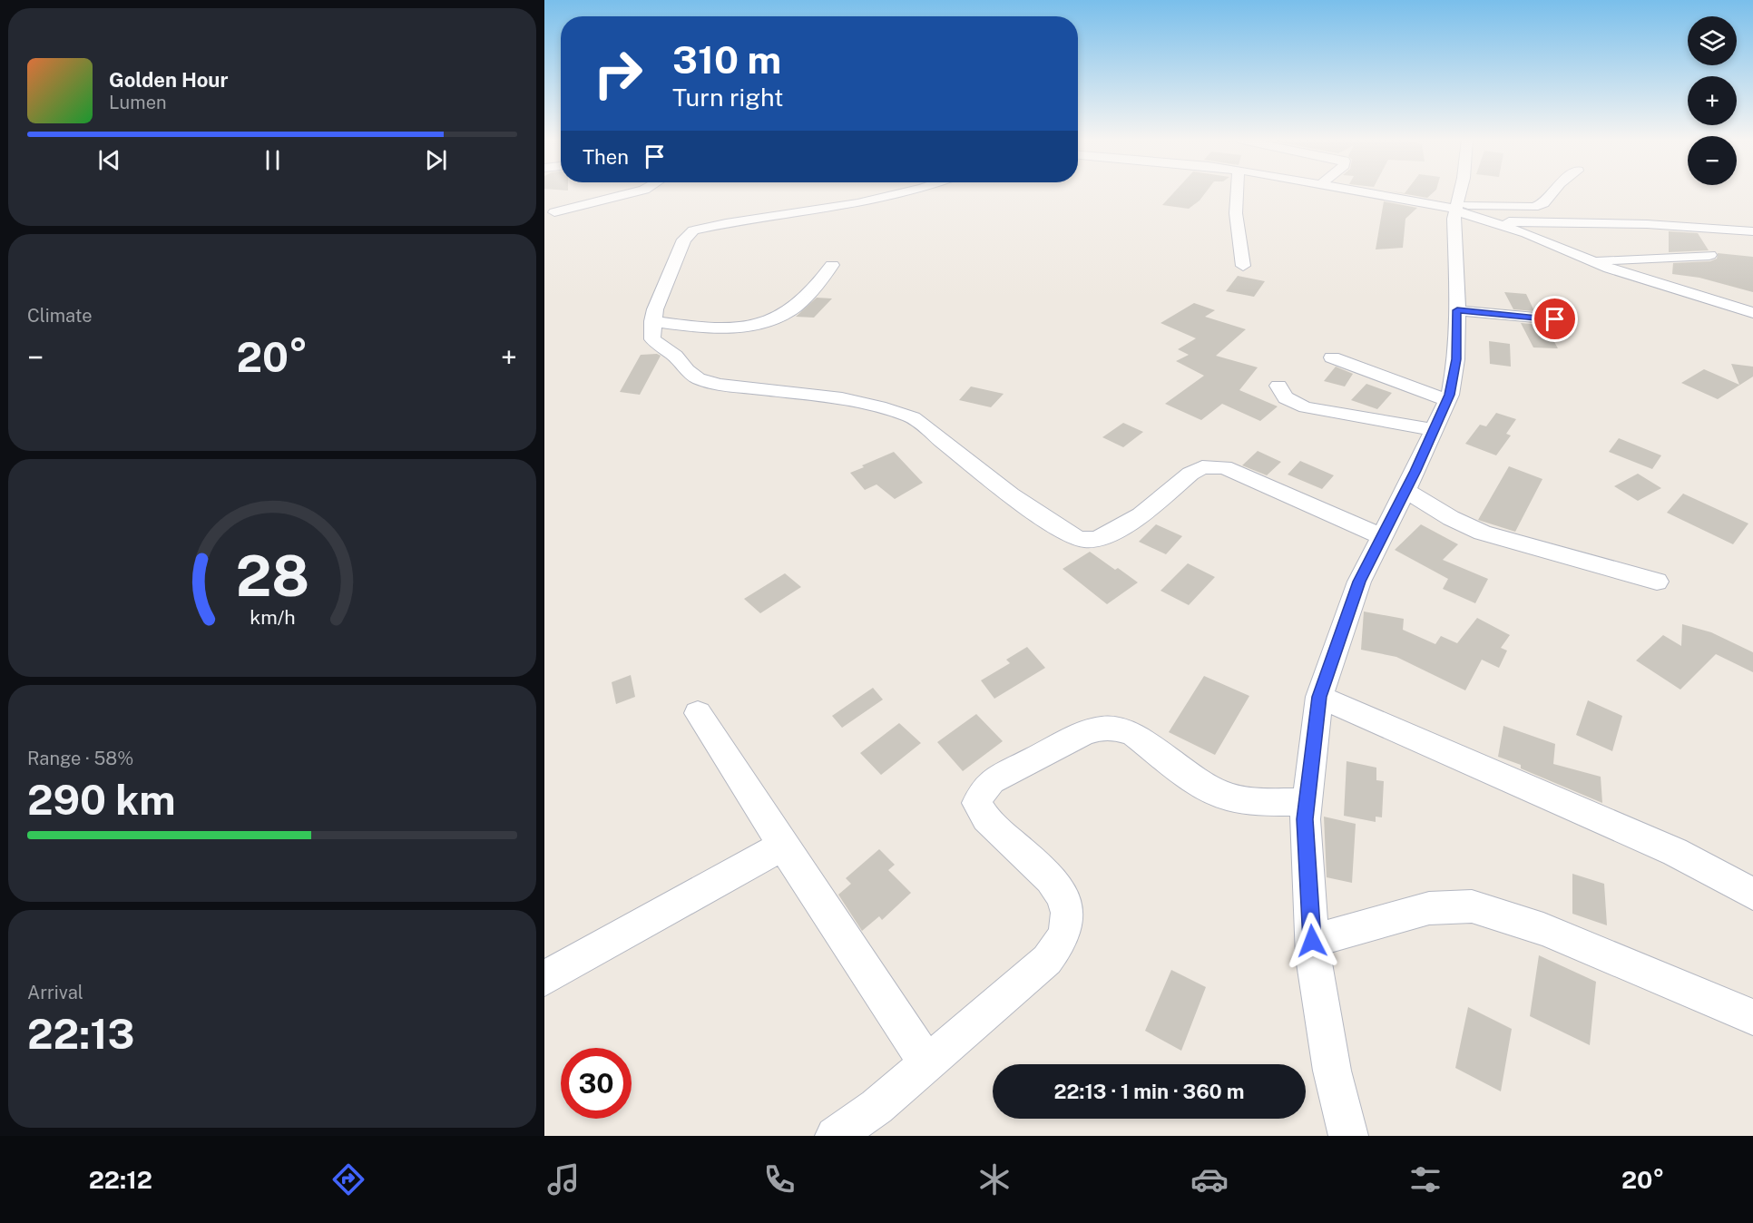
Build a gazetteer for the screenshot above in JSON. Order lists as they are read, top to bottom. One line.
{"page":{"map_buttons":["+","−"],"turn":["310 m","Turn right"],"song":["Golden Hour","Lumen"],"then":"Then","tile":["Climate",["Range · 58%","290 km"],["Arrival","22:13"]],"heat":["−","20°","+"],"limit":"30","trip":"22:13 · 1 min · 360 m","tabs":["22:12","20°"],"gauge":["28","km/h"]}}
